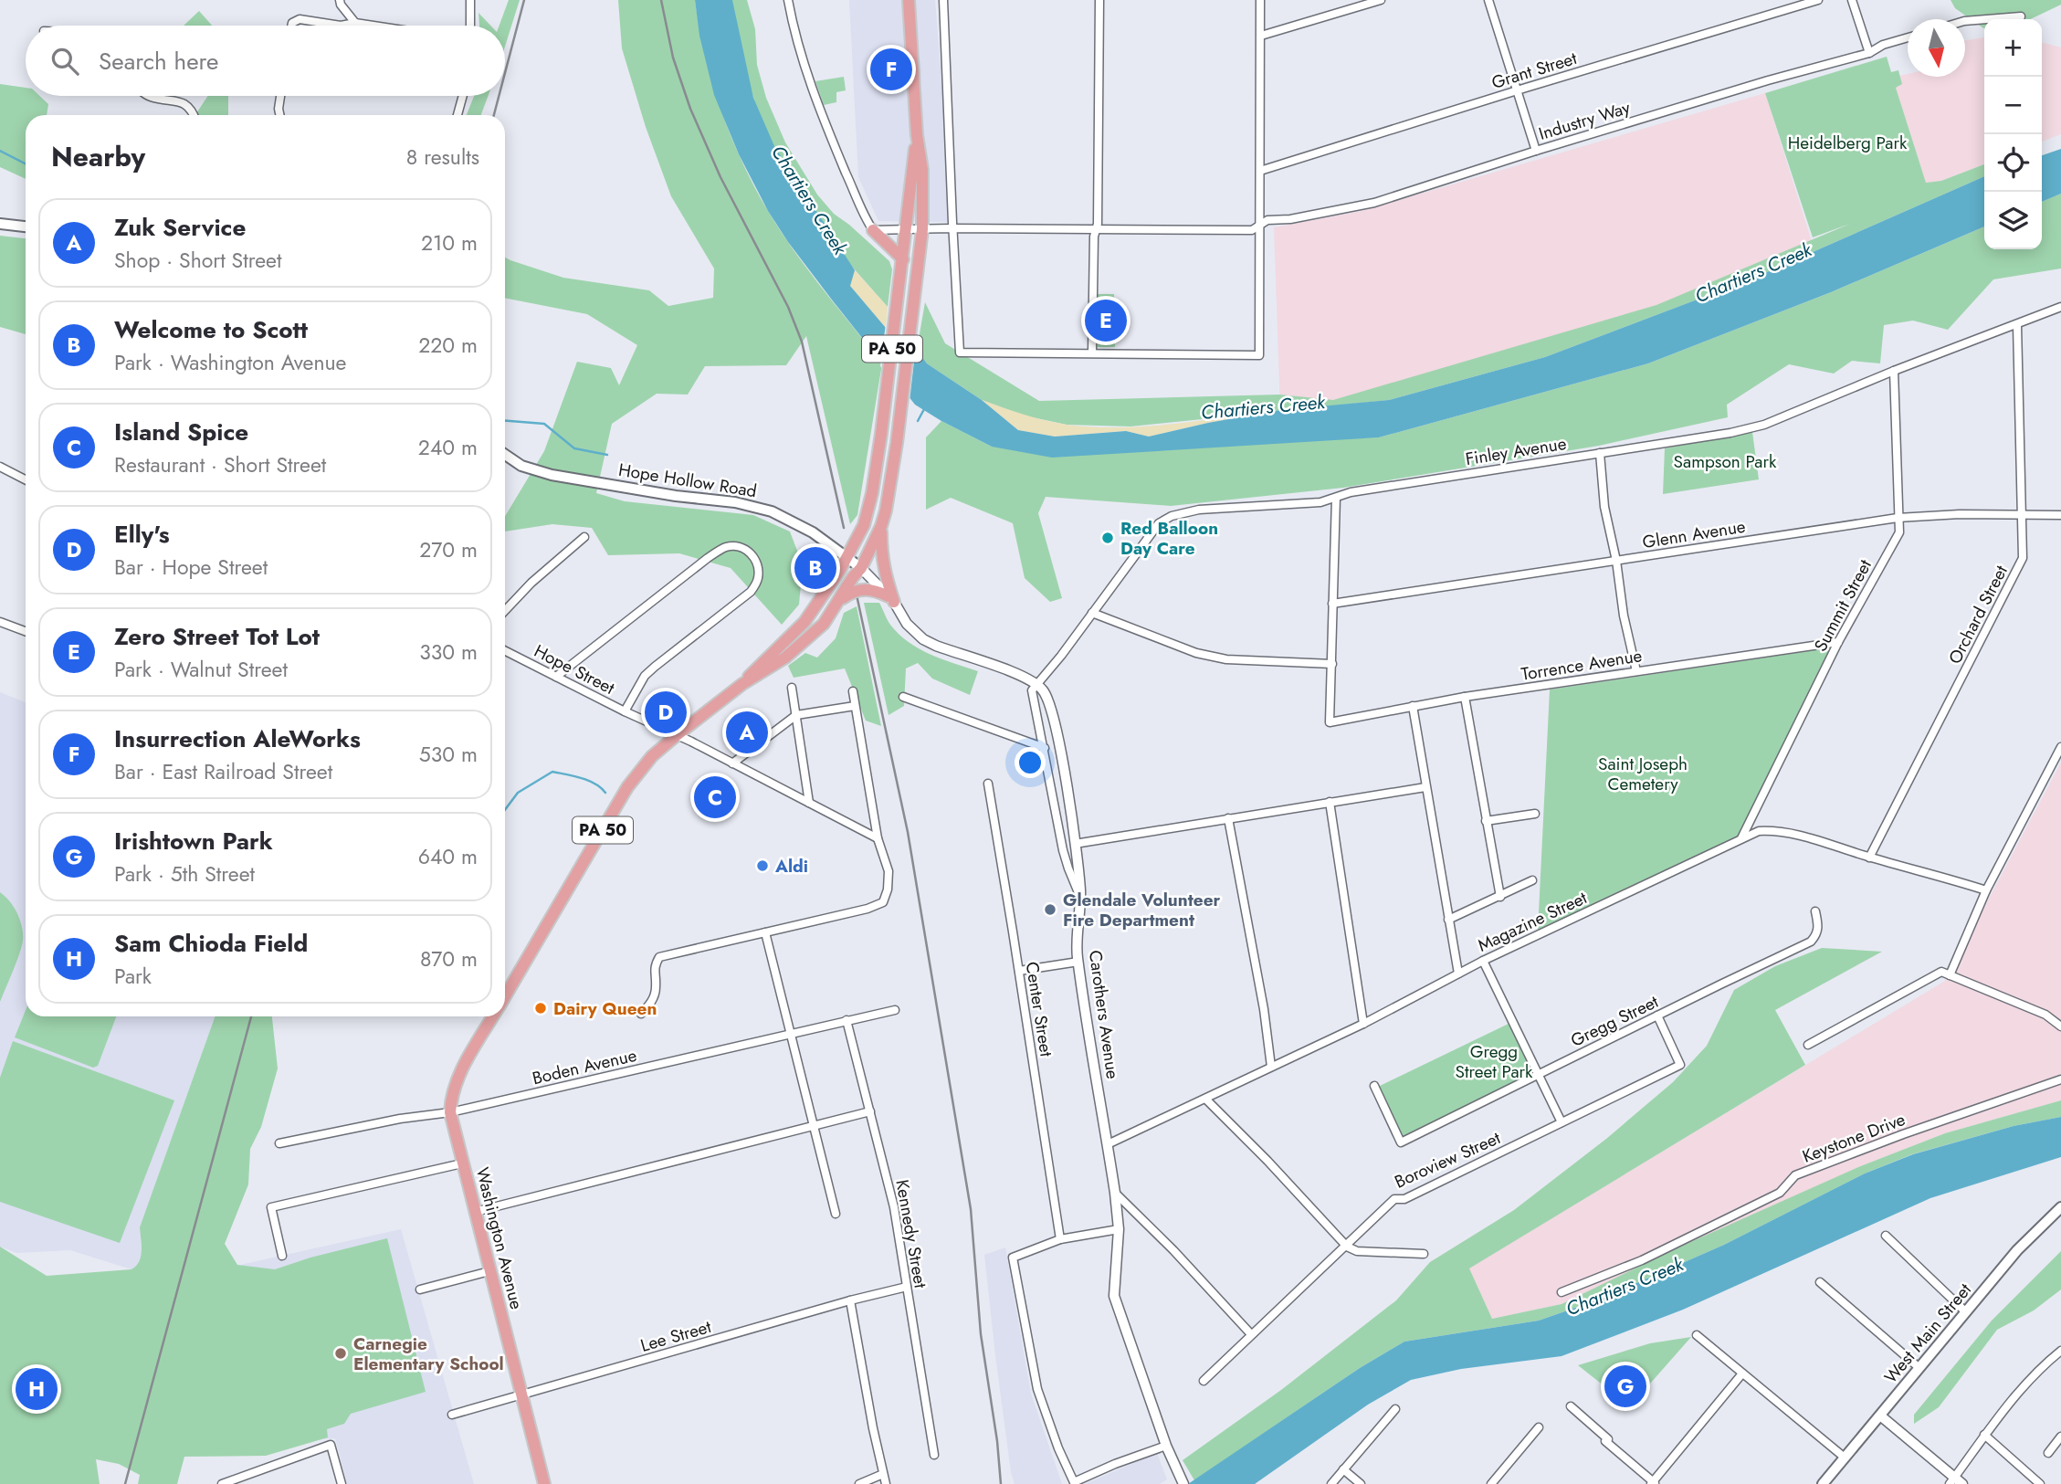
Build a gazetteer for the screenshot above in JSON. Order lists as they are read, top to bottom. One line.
{"streets":{"main road":["PA 50","Hope Hollow Road","Washington Avenue","West Main Street"],"street":["Grant Street","Industry Way","Finley Avenue","Glenn Avenue","Summit Street","Orchard Street","Torrence Avenue","Hope Street","Magazine Street","Center Street","Carothers Avenue","Gregg Street","Boden Avenue","Keystone Drive","Boroview Street","Kennedy Street","Lee Street"]},"crossings":[["Industry Way","PA 50"],["Industry Way","Washington Avenue"],["PA 50","Washington Avenue"],["Finley Avenue","Summit Street"],["Finley Avenue","Orchard Street"],["Finley Avenue","Carothers Avenue"],["Hope Hollow Road","Washington Avenue"],["Glenn Avenue","Summit Street"],["Glenn Avenue","Orchard Street"],["Summit Street","Torrence Avenue"],["Summit Street","Magazine Street"],["Orchard Street","Magazine Street"],["Hope Street","Washington Avenue"],["Magazine Street","Carothers Avenue"],["Gregg Street","Boroview Street"],["Boden Avenue","Kennedy Street"],["Boden Avenue","Washington Avenue"],["Kennedy Street","Lee Street"],["Washington Avenue","Lee Street"]],"water":["Chartiers Creek"],"parks":["Heidelberg Park","Sampson Park","Saint Joseph Cemetery","Gregg Street Park"],"places":["Red Balloon Day Care","Aldi","Glendale Volunteer Fire Department","Dairy Queen","Carnegie Elementary School"],"north":"bottom","page":{"map_buttons":["+","−"],"search":"Search here","pins":["F","E","B","D","A","C","G","H"],"heading":["Nearby","8 results"],"list":[{"mark":"A","name":"Zuk Service","note":"Shop · Short Street","value":"210 m"},{"mark":"B","name":"Welcome to Scott","note":"Park · Washington Avenue","value":"220 m"},{"mark":"C","name":"Island Spice","note":"Restaurant · Short Street","value":"240 m"},{"mark":"D","name":"Elly's","note":"Bar · Hope Street","value":"270 m"},{"mark":"E","name":"Zero Street Tot Lot","note":"Park · Walnut Street","value":"330 m"},{"mark":"F","name":"Insurrection AleWorks","note":"Bar · East Railroad Street","value":"530 m"},{"mark":"G","name":"Irishtown Park","note":"Park · 5th Street","value":"640 m"},{"mark":"H","name":"Sam Chioda Field","note":"Park","value":"870 m"}]}}
